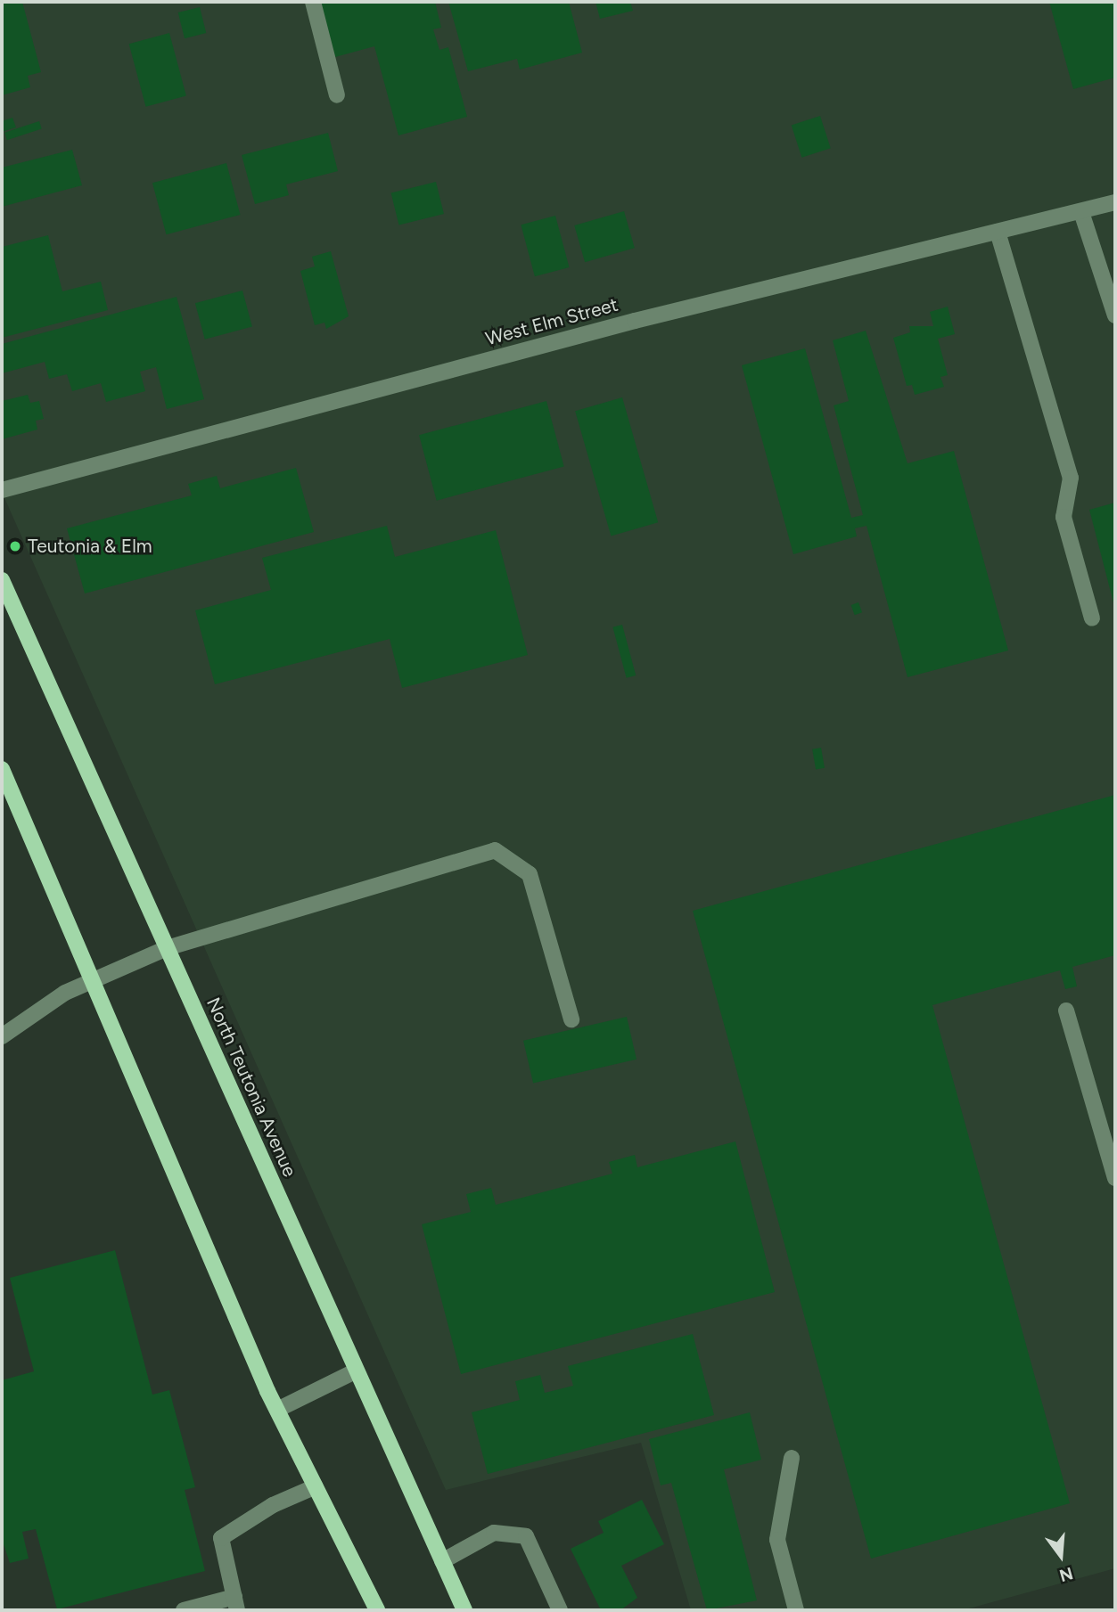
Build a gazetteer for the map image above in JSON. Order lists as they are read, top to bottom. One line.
{"streets":{"main road":["North Teutonia Avenue"],"street":["West Elm Street"]},"places":["Teutonia & Elm"],"north":"bottom"}
